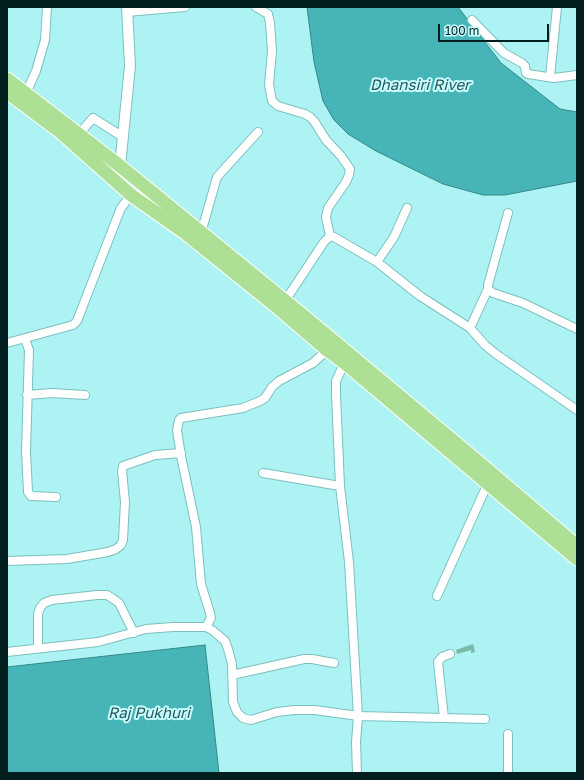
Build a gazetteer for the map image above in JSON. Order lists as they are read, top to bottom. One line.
{"water":["Dhansiri River","Raj Pukhuri"],"scale_bar":"100 m"}
